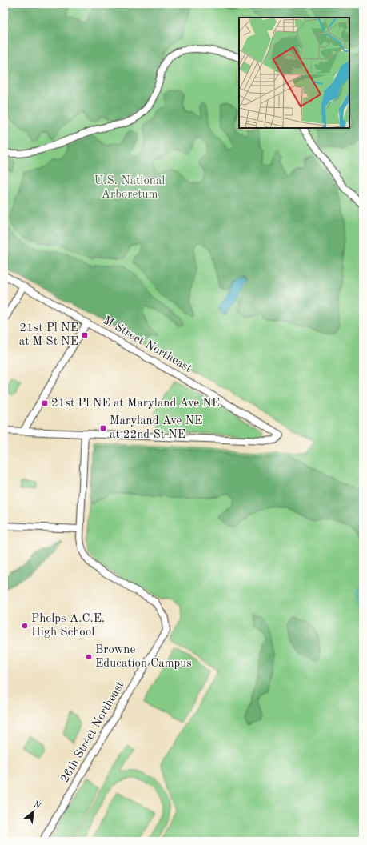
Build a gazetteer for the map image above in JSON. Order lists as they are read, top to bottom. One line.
{"streets":{"street":["M Street Northeast","26th Street Northeast"]},"parks":["U.S. National Arboretum"],"places":{"transit":["21st Pl NE at M St NE","21st Pl NE at Maryland Ave NE","Maryland Ave NE at 22nd St NE"],"other":["Phelps A.C.E. High School","Browne Education Campus"]},"north":"top right"}
